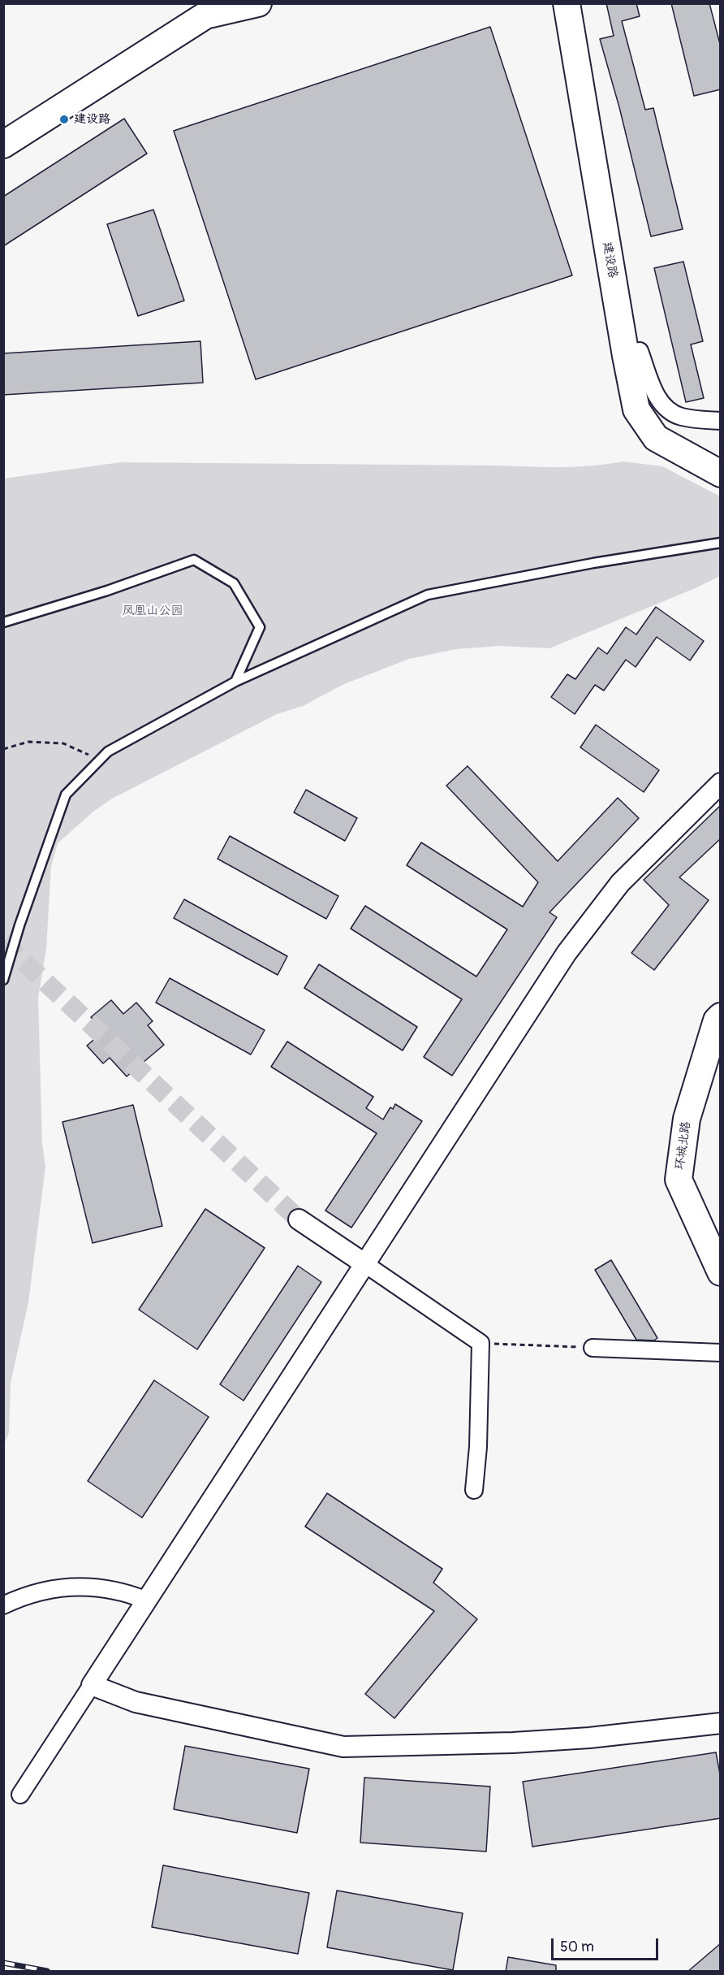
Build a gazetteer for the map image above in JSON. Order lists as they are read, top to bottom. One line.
{"streets":{"main road":["建设路","环城北路"]},"parks":["凤凰山公园"],"places":["建设路"],"scale_bar":"50 m"}
